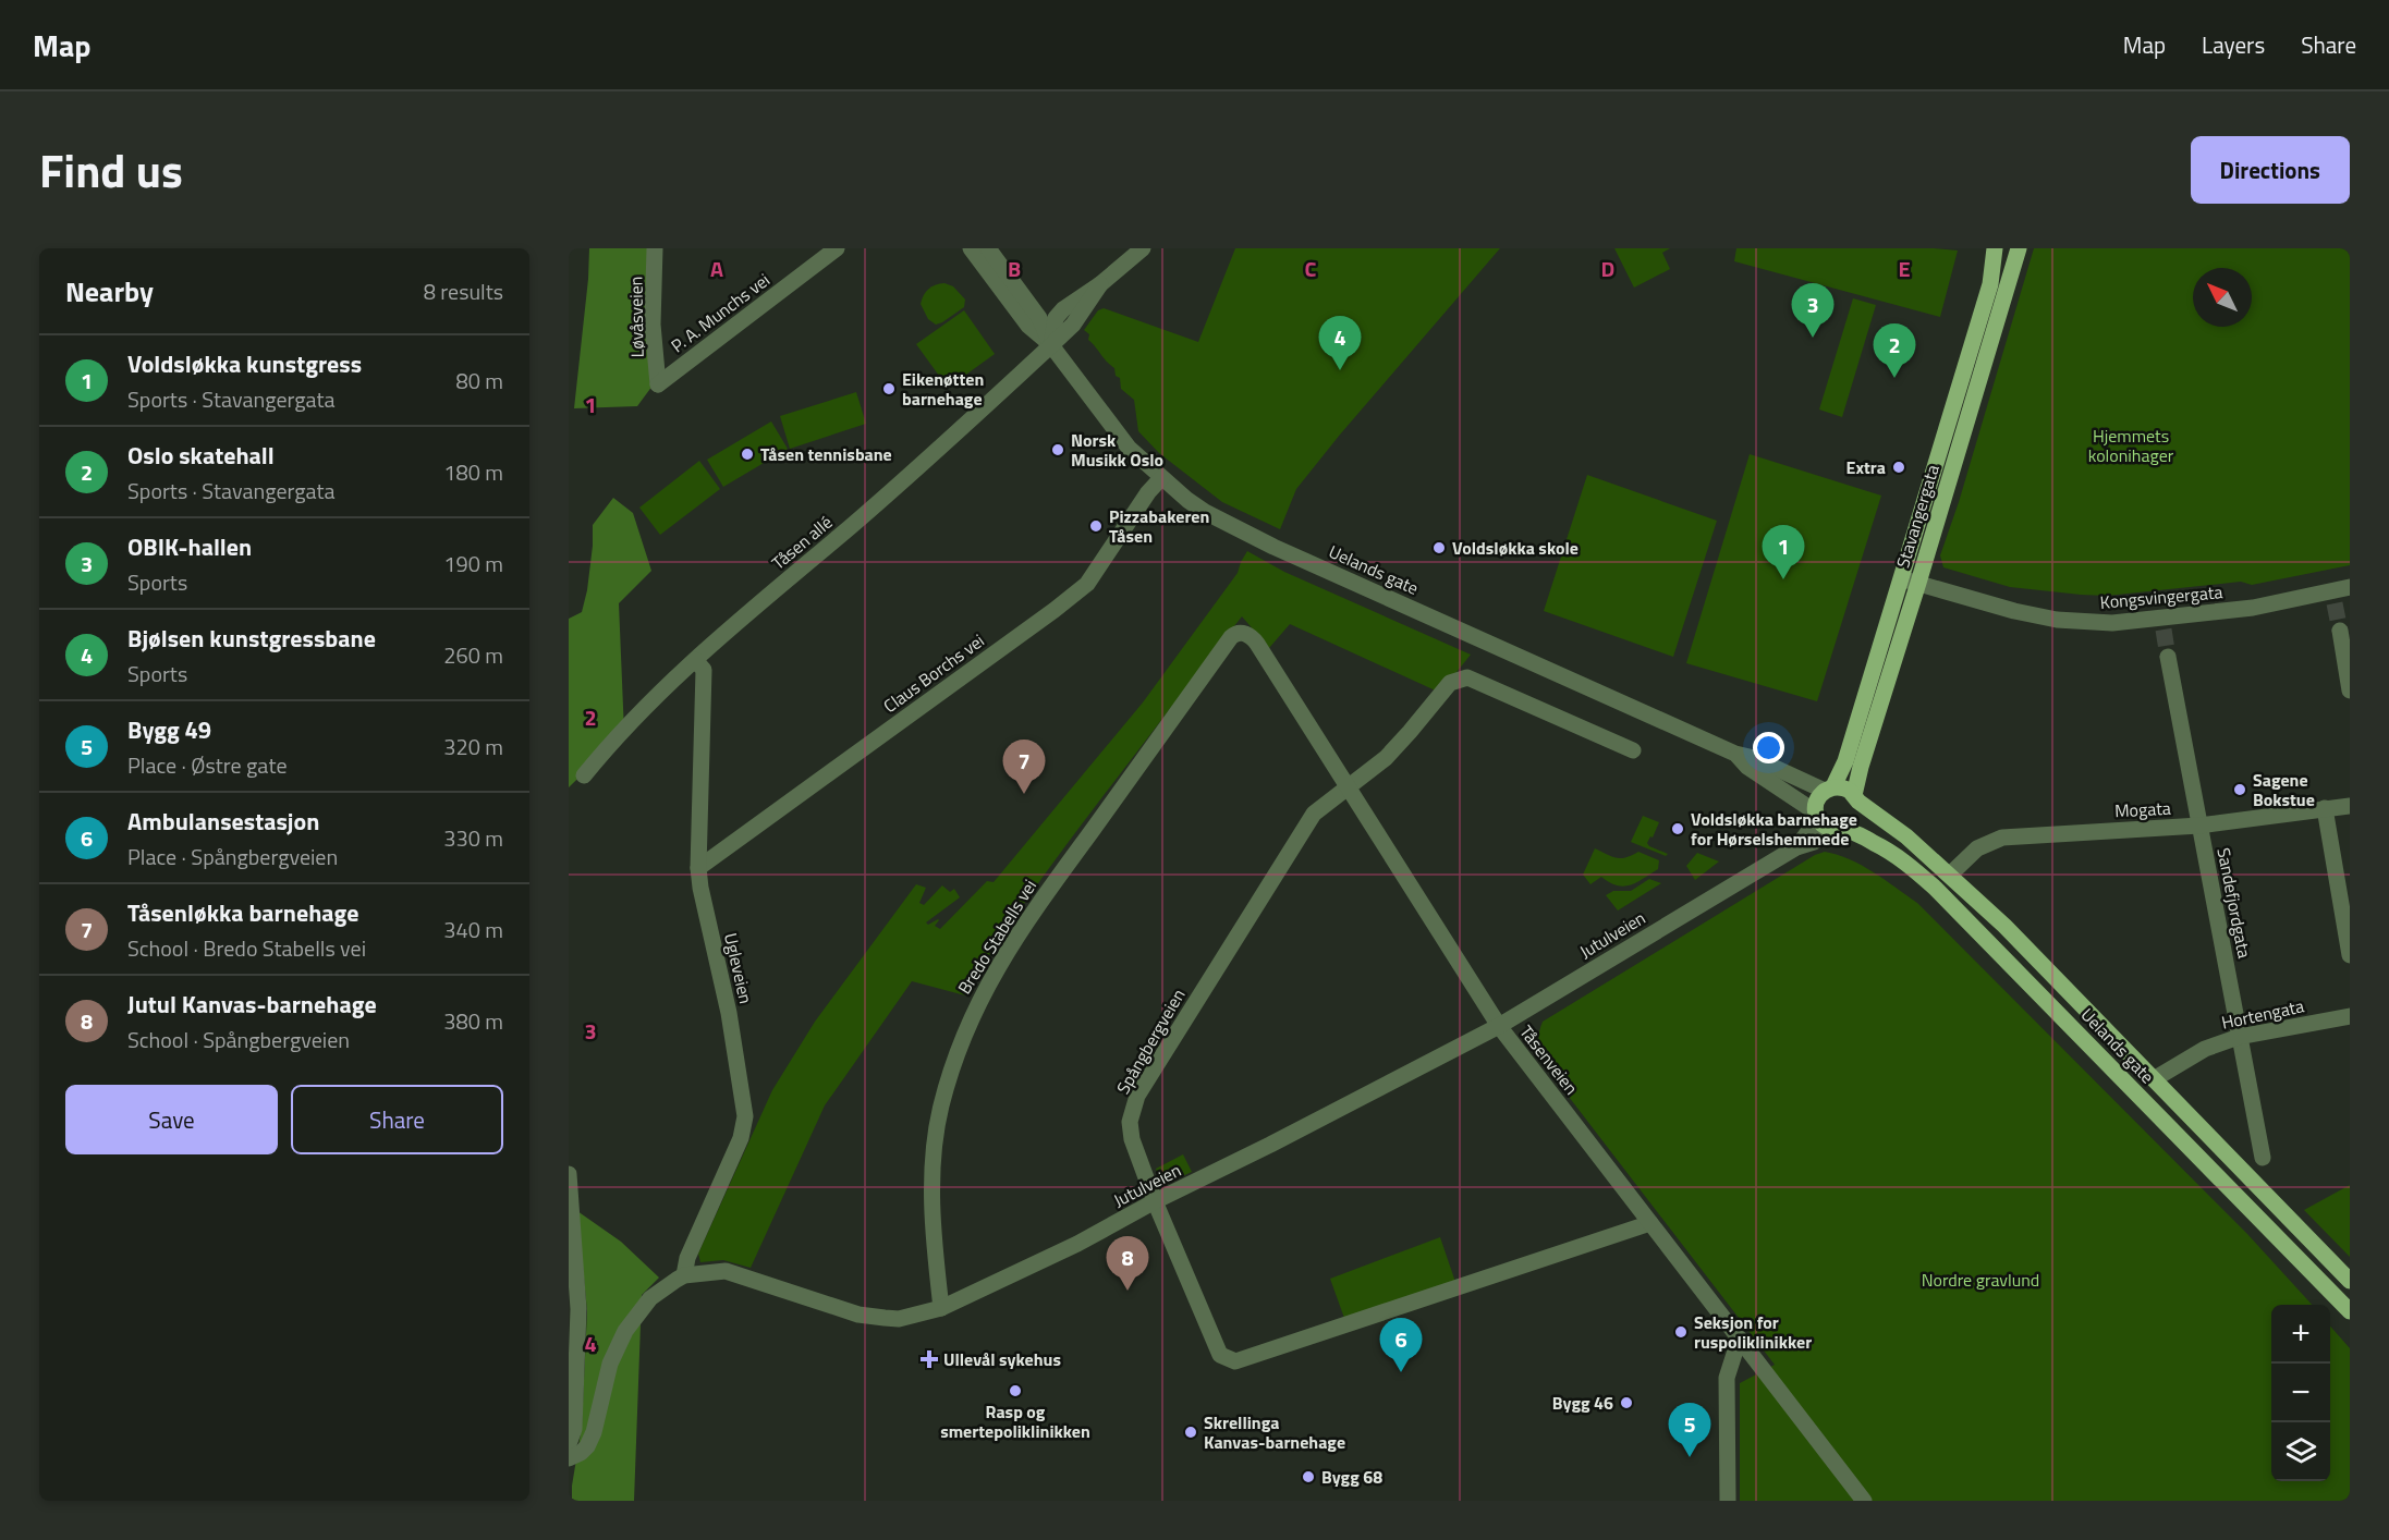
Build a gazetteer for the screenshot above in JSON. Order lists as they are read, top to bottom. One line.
{"streets":{"main road":["Stavangergata","Uelands gate"],"street":["P. A. Munchs vei","Løvåsveien","Tåsen allé","Kongsvingergata","Claus Borchs vei","Mogata","Sandefjordgata","Jutulveien","Bredo Stabells vei","Ugleveien","Hortengata","Spångbergveien","Tåsenveien"]},"crossings":[["P. A. Munchs vei","Løvåsveien"],["Stavangergata","Uelands gate"],["Stavangergata","Kongsvingergata"],["Stavangergata","Jutulveien"],["Tåsen allé","Uelands gate"],["Tåsen allé","Ugleveien"],["Uelands gate","Claus Borchs vei"],["Uelands gate","Mogata"],["Uelands gate","Jutulveien"],["Uelands gate","Hortengata"],["Claus Borchs vei","Ugleveien"],["Mogata","Sandefjordgata"],["Sandefjordgata","Hortengata"],["Jutulveien","Bredo Stabells vei"],["Jutulveien","Ugleveien"],["Jutulveien","Spångbergveien"],["Jutulveien","Tåsenveien"],["Bredo Stabells vei","Tåsenveien"],["Spångbergveien","Tåsenveien"]],"parks":["Hjemmets kolonihager","Nordre gravlund"],"places":{"other":["Eikenøtten barnehage","Norsk Musikk Oslo","Tåsen tennisbane","Extra","Pizzabakeren Tåsen","Voldsløkka skole","Sagene Bokstue","Voldsløkka barnehage for Hørselshemmede","Seksjon for ruspoliklinikker","Rasp og smertepoliklinikken","Bygg 46","Skrellinga Kanvas-barnehage","Bygg 68"],"health":["Ullevål sykehus"]},"north":"top left","page":{"header":"Map","nav":["Map","Layers","Share"],"title":"Find us","buttons":["Directions",["Save","Share"]],"heading":["Nearby","8 results"],"pins":["3","4","2","1","7","8","6","5"],"list":[{"mark":"1","name":"Voldsløkka kunstgress","note":"Sports · Stavangergata","value":"80 m"},{"mark":"2","name":"Oslo skatehall","note":"Sports · Stavangergata","value":"180 m"},{"mark":"3","name":"OBIK-hallen","note":"Sports","value":"190 m"},{"mark":"4","name":"Bjølsen kunstgressbane","note":"Sports","value":"260 m"},{"mark":"5","name":"Bygg 49","note":"Place · Østre gate","value":"320 m"},{"mark":"6","name":"Ambulansestasjon","note":"Place · Spångbergveien","value":"330 m"},{"mark":"7","name":"Tåsenløkka barnehage","note":"School · Bredo Stabells vei","value":"340 m"},{"mark":"8","name":"Jutul Kanvas-barnehage","note":"School · Spångbergveien","value":"380 m"}],"map_buttons":["+","−"]},"grid":{"columns":["A","B","C","D","E"],"rows":["1","2","3","4"]}}
